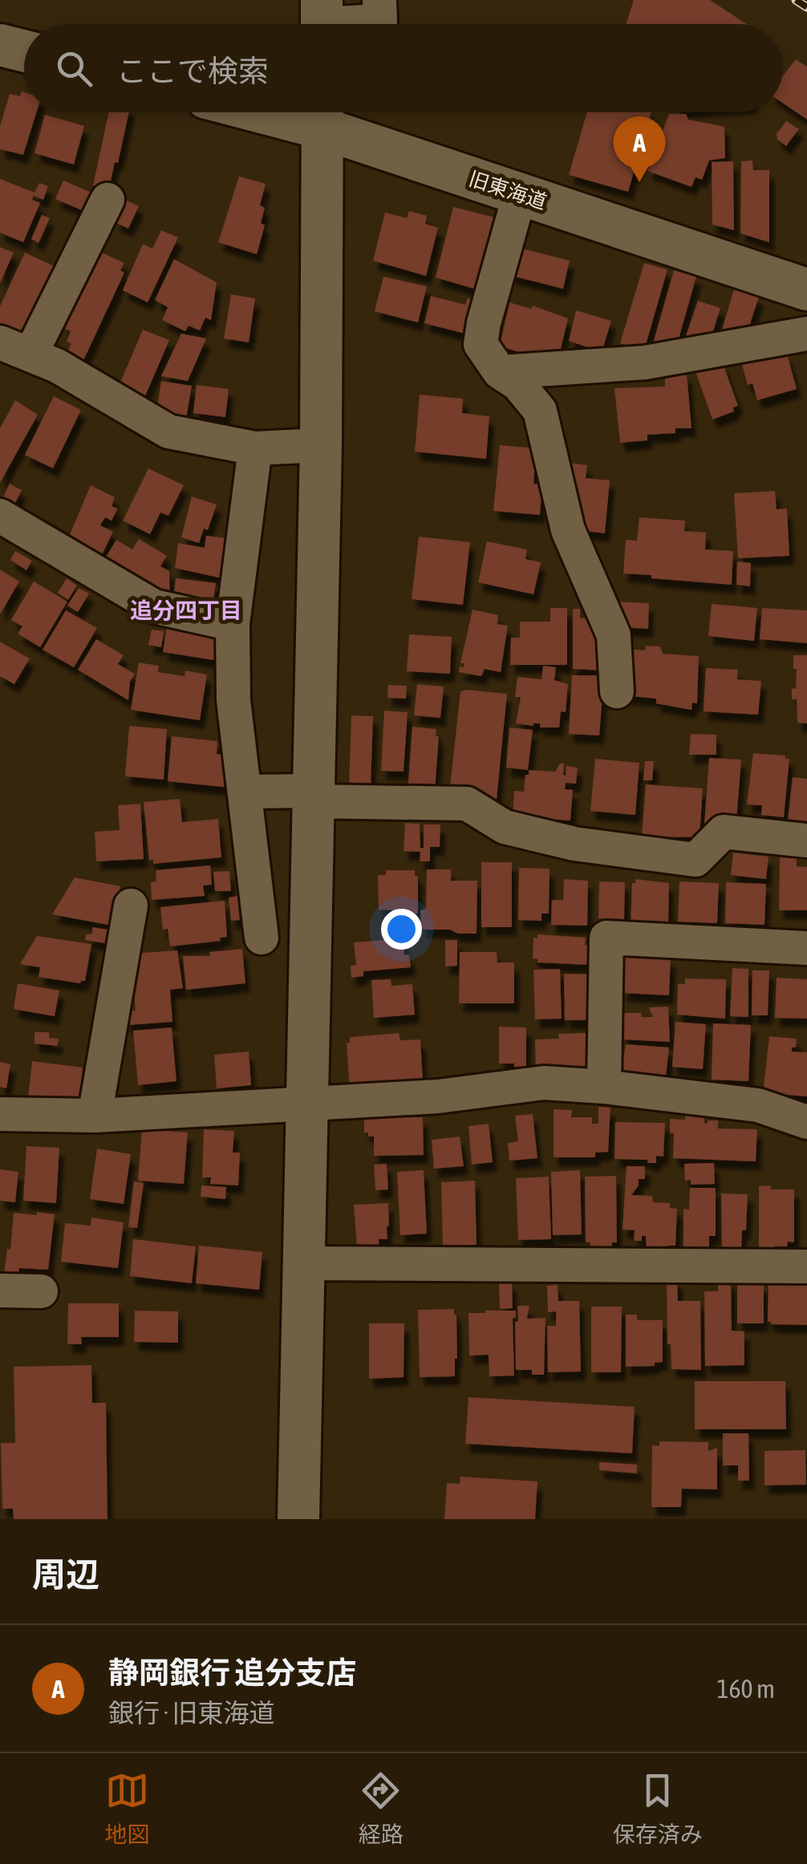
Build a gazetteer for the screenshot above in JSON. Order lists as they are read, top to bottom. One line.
{"streets":{"street":["旧東海道"]},"districts":["追分四丁目"],"page":{"search":"ここで検索","pins":"A","heading":"周辺","list":[{"mark":"A","name":"静岡銀行 追分支店","note":"銀行 · 旧東海道","value":"160 m"}],"nav":["地図","経路","保存済み"]}}
